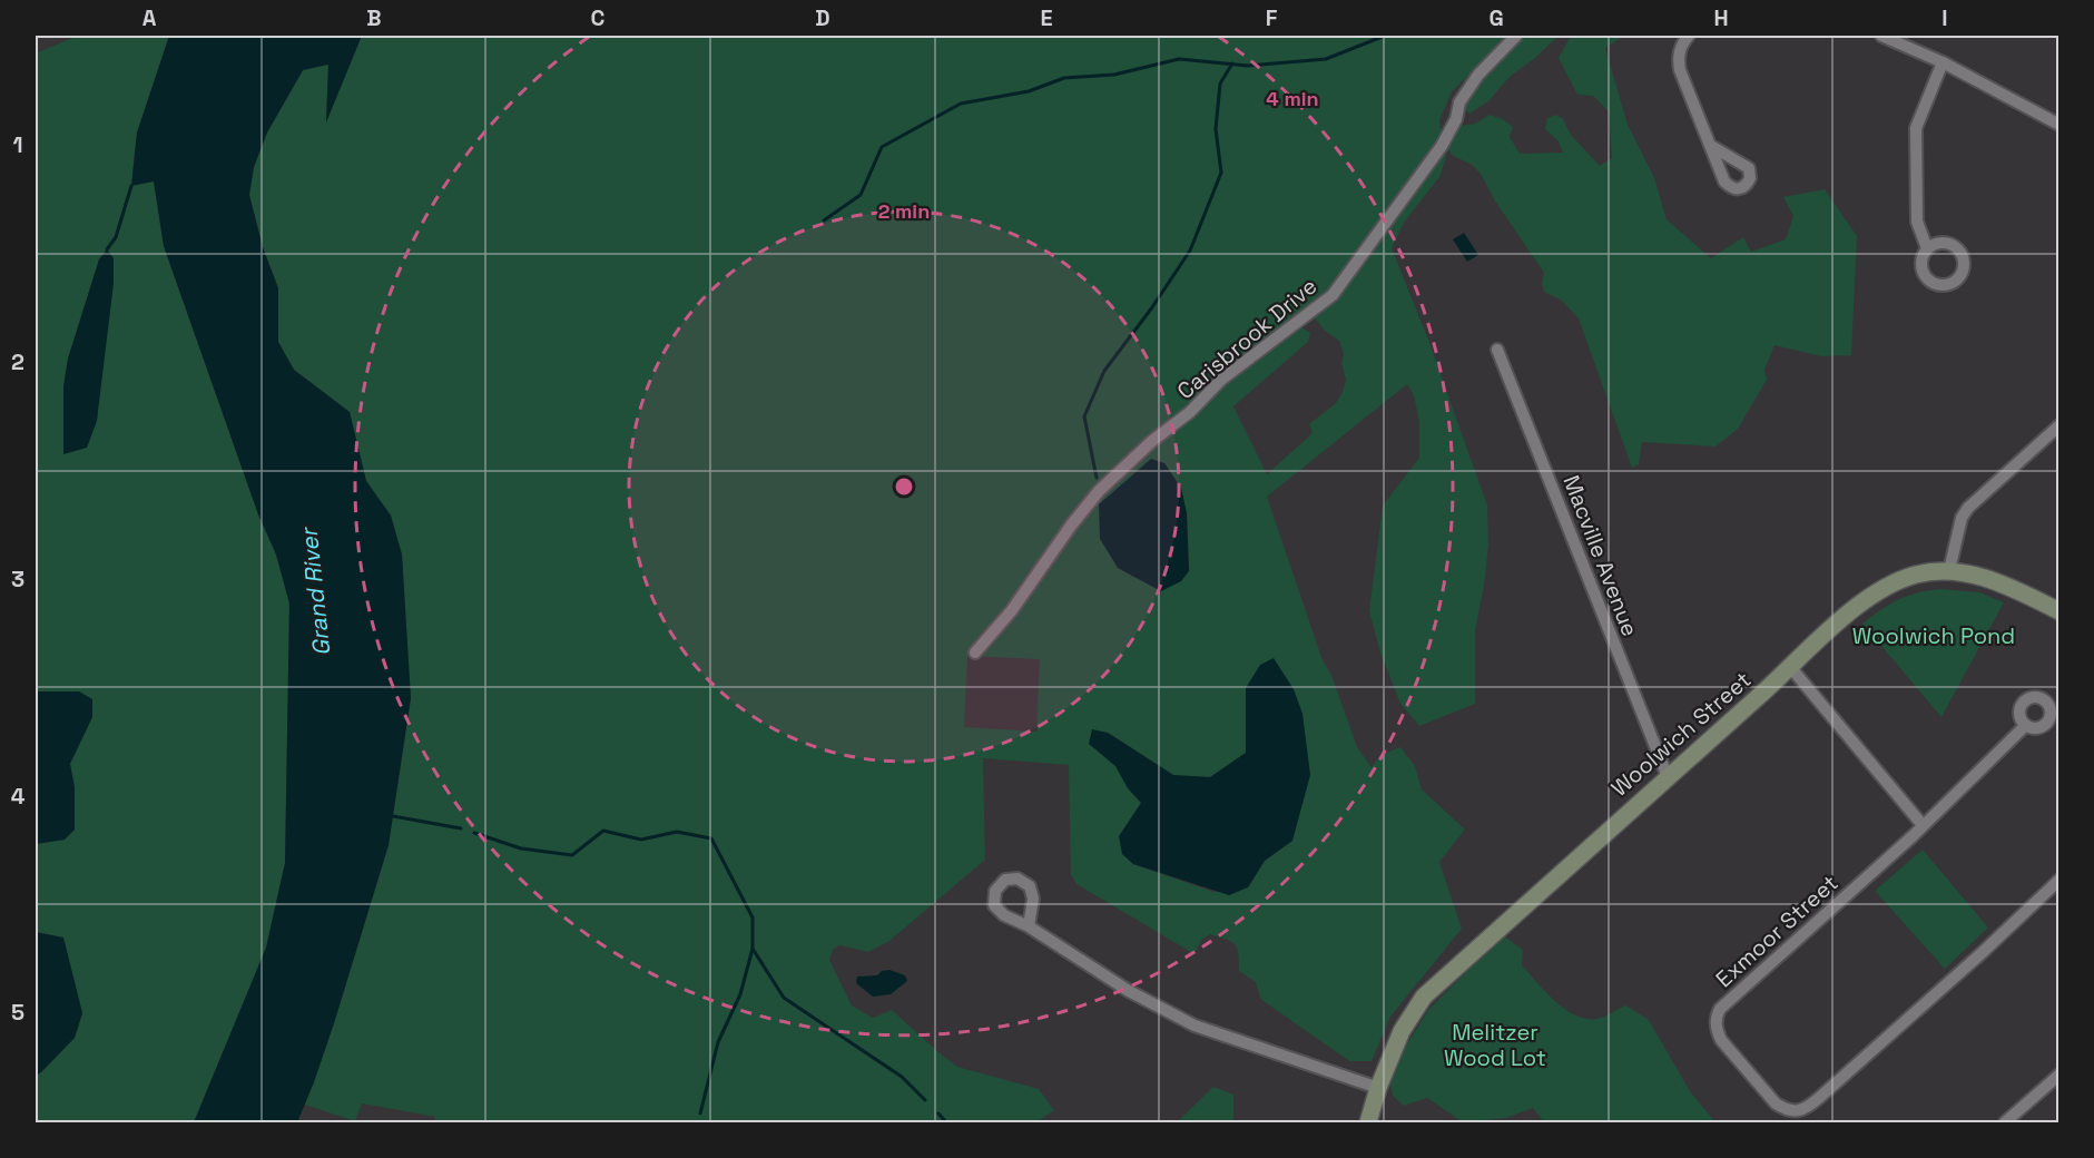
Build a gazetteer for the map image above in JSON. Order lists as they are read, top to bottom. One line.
{"streets":{"street":["Carisbrook Drive","Macville Avenue","Woolwich Street","Exmoor Street"]},"crossings":[["Macville Avenue","Woolwich Street"]],"water":["Grand River"],"parks":["Woolwich Pond","Melitzer Wood Lot"],"grid":{"columns":["A","B","C","D","E","F","G","H","I"],"rows":["1","2","3","4","5"]},"rings":["4 min","2 min"]}
